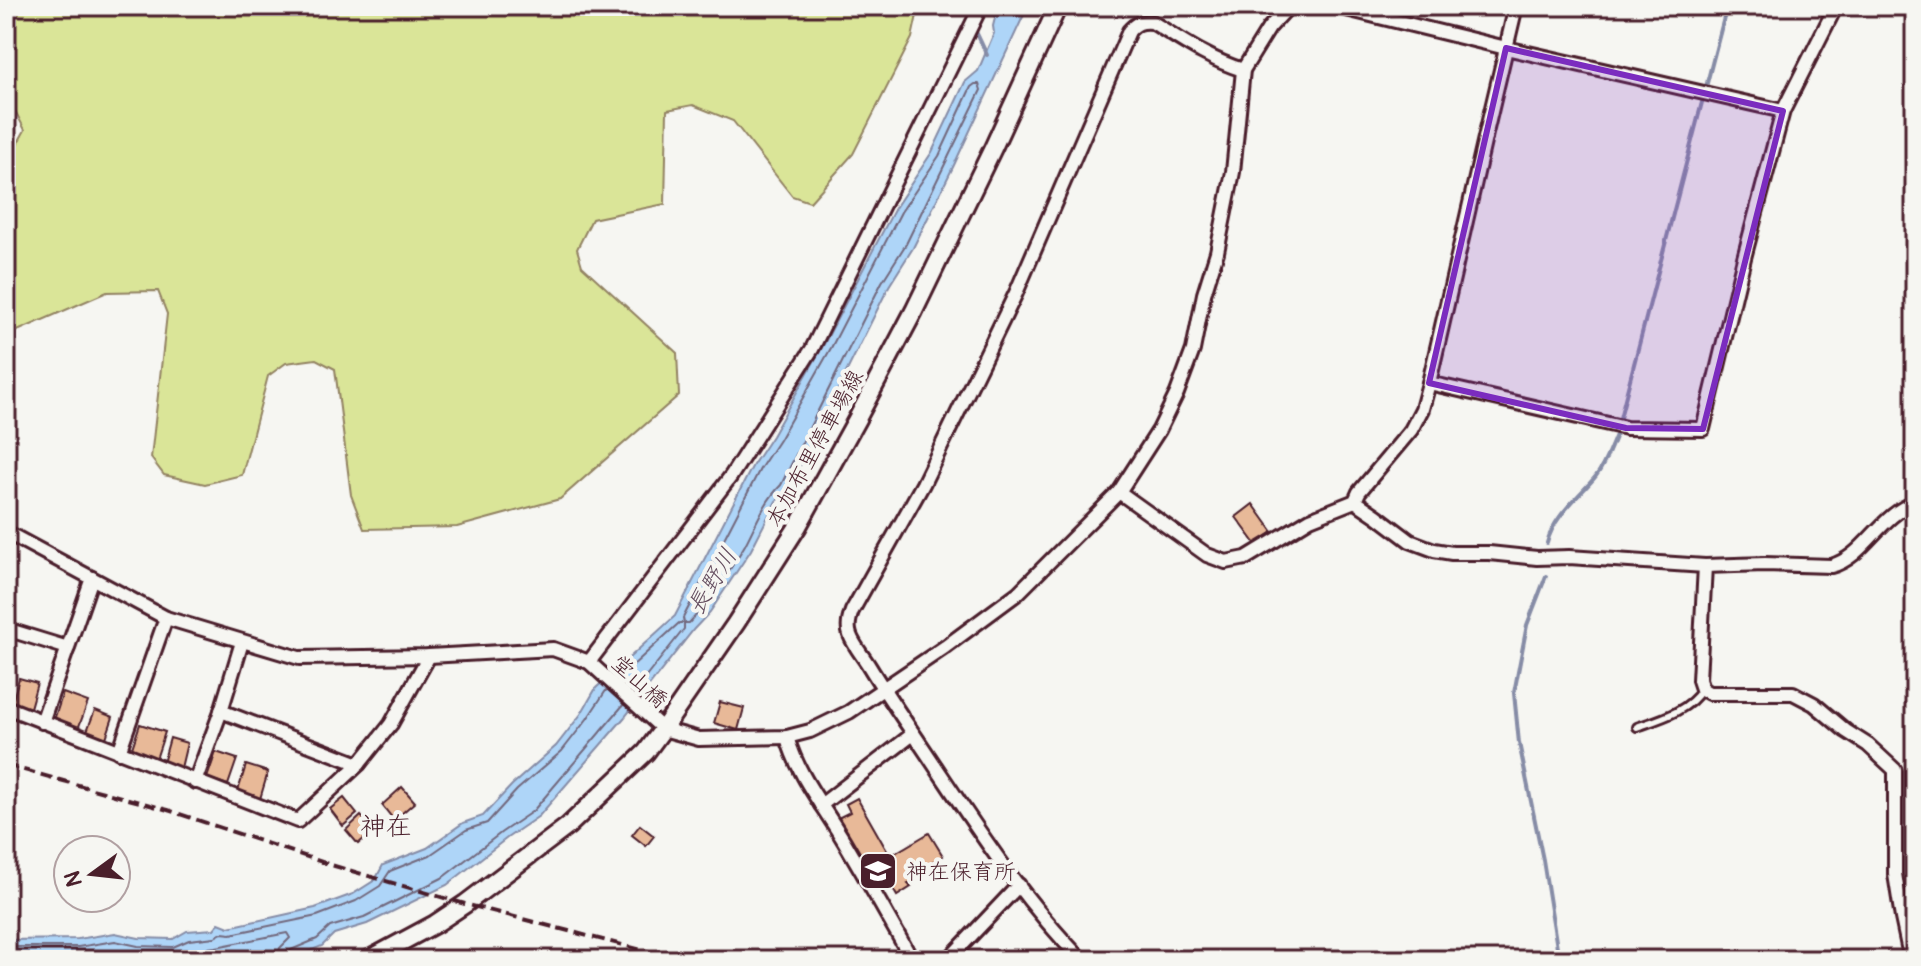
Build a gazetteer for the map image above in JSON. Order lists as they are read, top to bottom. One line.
{"streets":{"main road":["本加布里停車場線"],"street":["堂山橋"]},"crossings":[["本加布里停車場線","堂山橋"]],"districts":["神在"],"water":["長野川"],"places":{"school or university":["神在保育所"]},"north":"left"}
